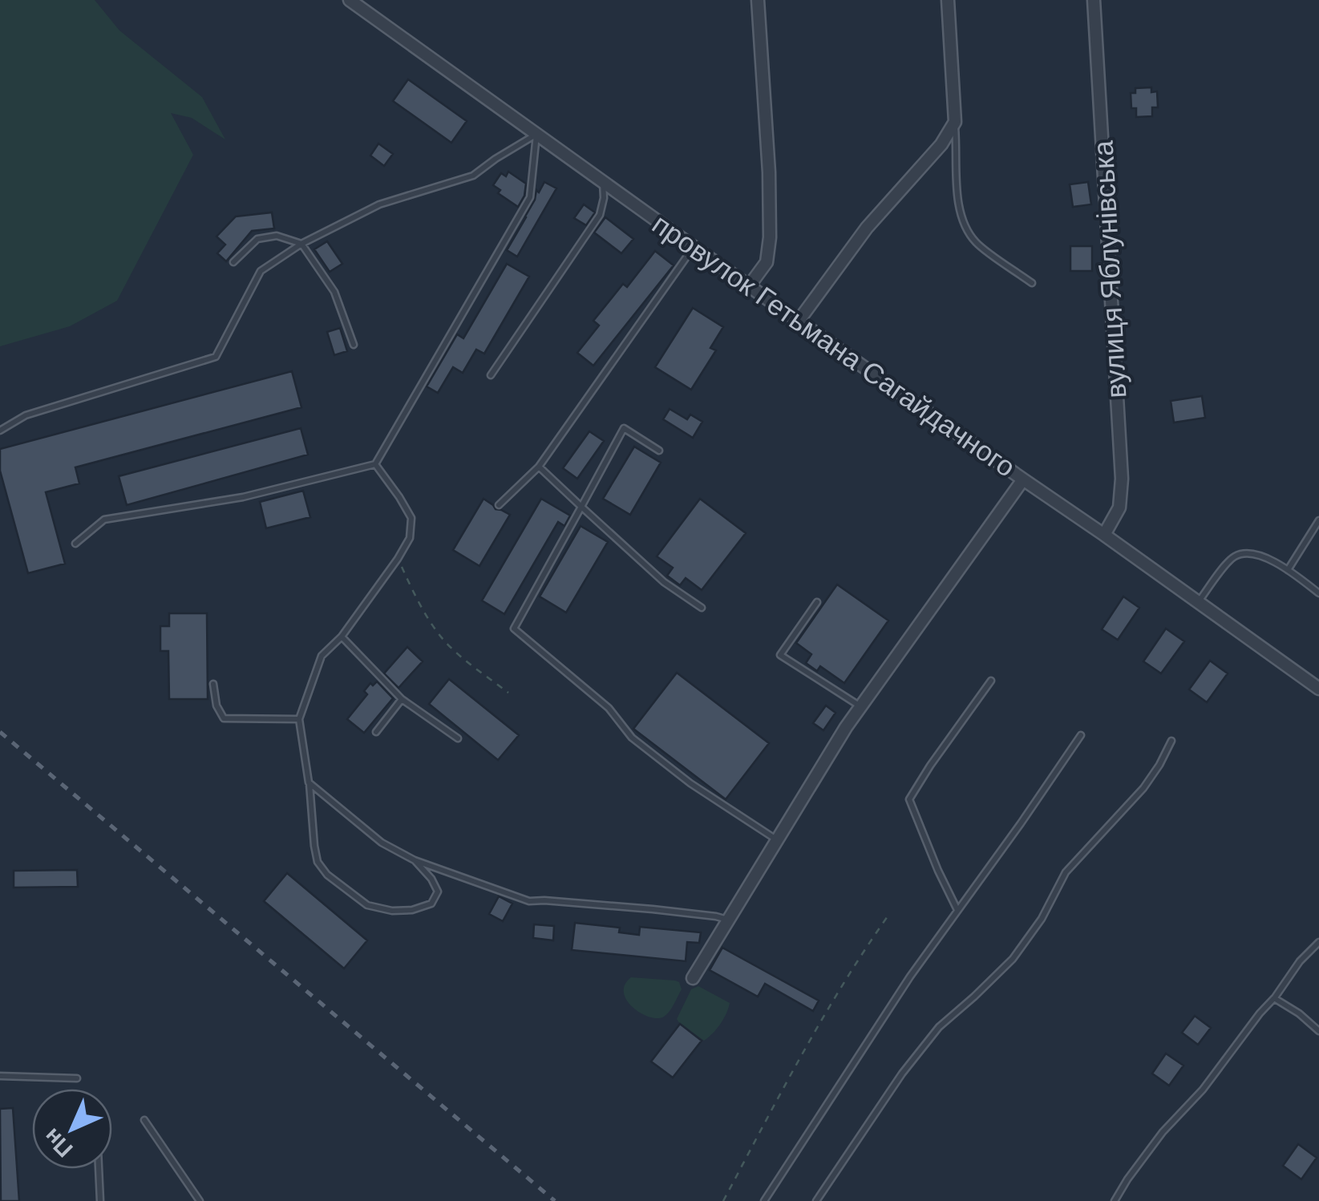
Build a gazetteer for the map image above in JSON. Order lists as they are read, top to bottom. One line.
{"streets":{"street":["вулиця Яблунівська","провулок Гетьмана Сагайдачного"]},"crossings":[["вулиця Яблунівська","провулок Гетьмана Сагайдачного"]],"north":"bottom left"}
